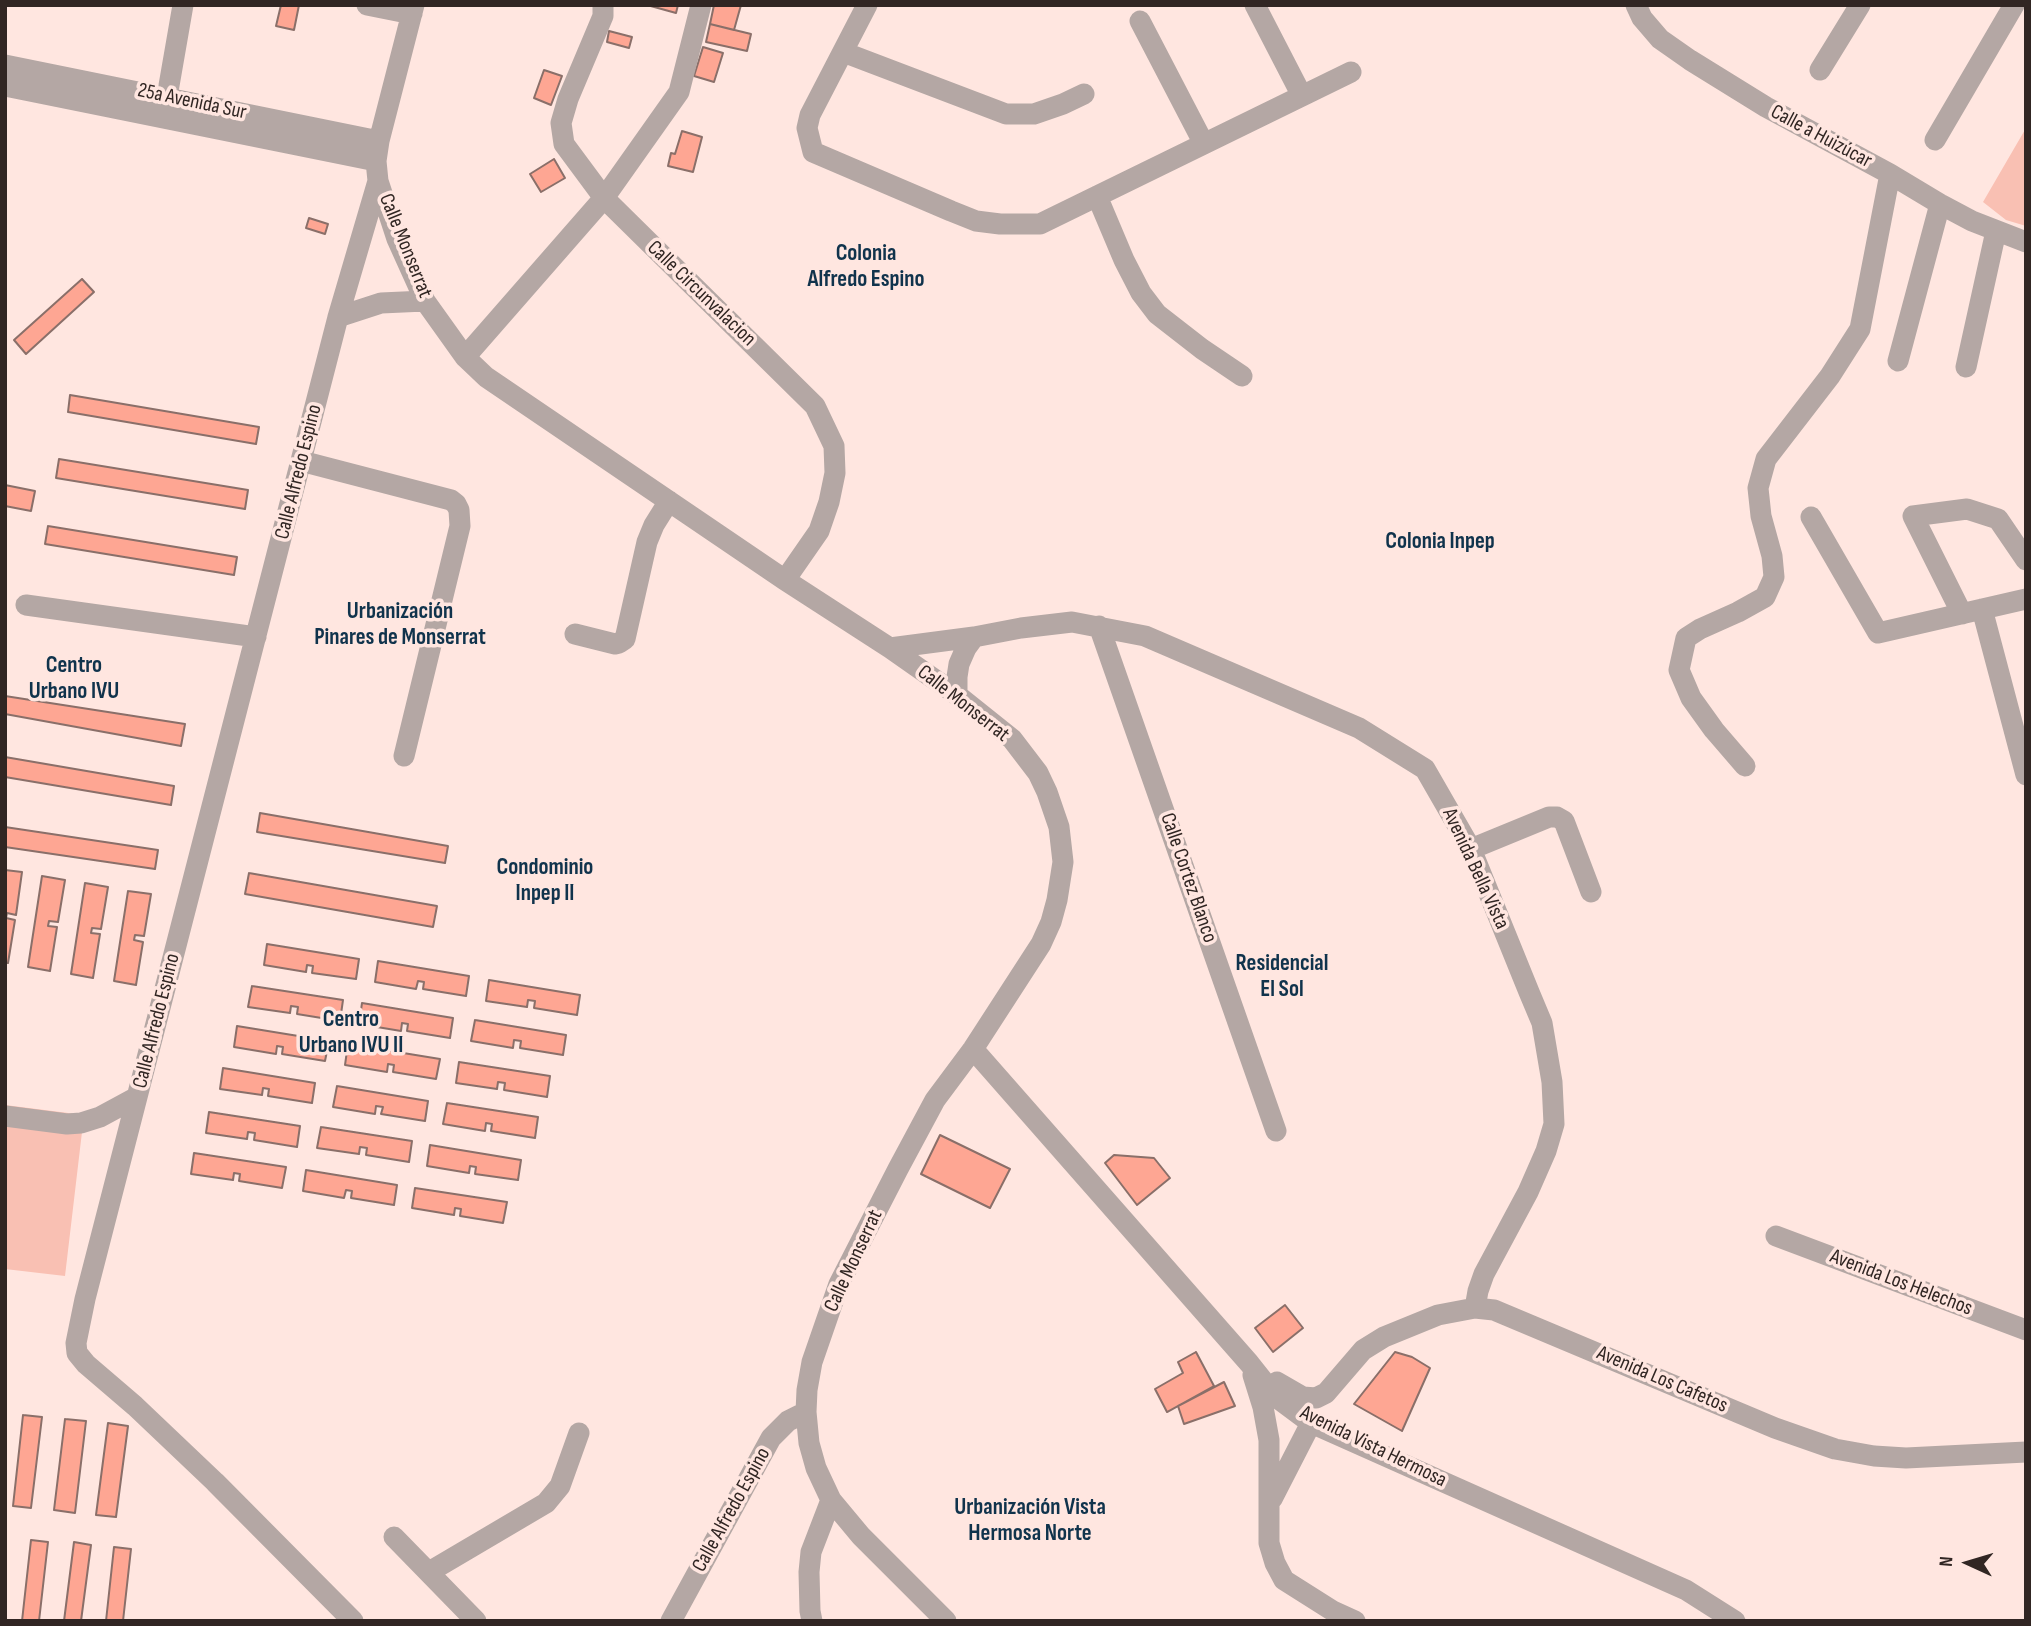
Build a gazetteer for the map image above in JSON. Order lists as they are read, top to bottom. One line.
{"streets":{"street":["25a Avenida Sur","Calle a Huizúcar","Calle Monserrat","Calle Circunvalacion","Calle Alfredo Espino","Avenida Bella Vista","Calle Cortez Blanco","Avenida Los Helechos","Avenida Los Cafetos","Avenida Vista Hermosa"]},"crossings":[["25a Avenida Sur","Calle Monserrat"],["25a Avenida Sur","Calle Alfredo Espino"],["Calle Monserrat","Calle Circunvalacion"],["Calle Monserrat","Calle Alfredo Espino"],["Calle Monserrat","Avenida Bella Vista"],["Calle Monserrat","Avenida Vista Hermosa"],["Avenida Bella Vista","Calle Cortez Blanco"],["Avenida Bella Vista","Avenida Los Cafetos"]],"districts":["Colonia Alfredo Espino","Colonia Inpep","Urbanización Pinares de Monserrat","Centro Urbano IVU","Condominio Inpep II","Residencial El Sol","Centro Urbano IVU II","Urbanización Vista Hermosa Norte"],"north":"left"}
